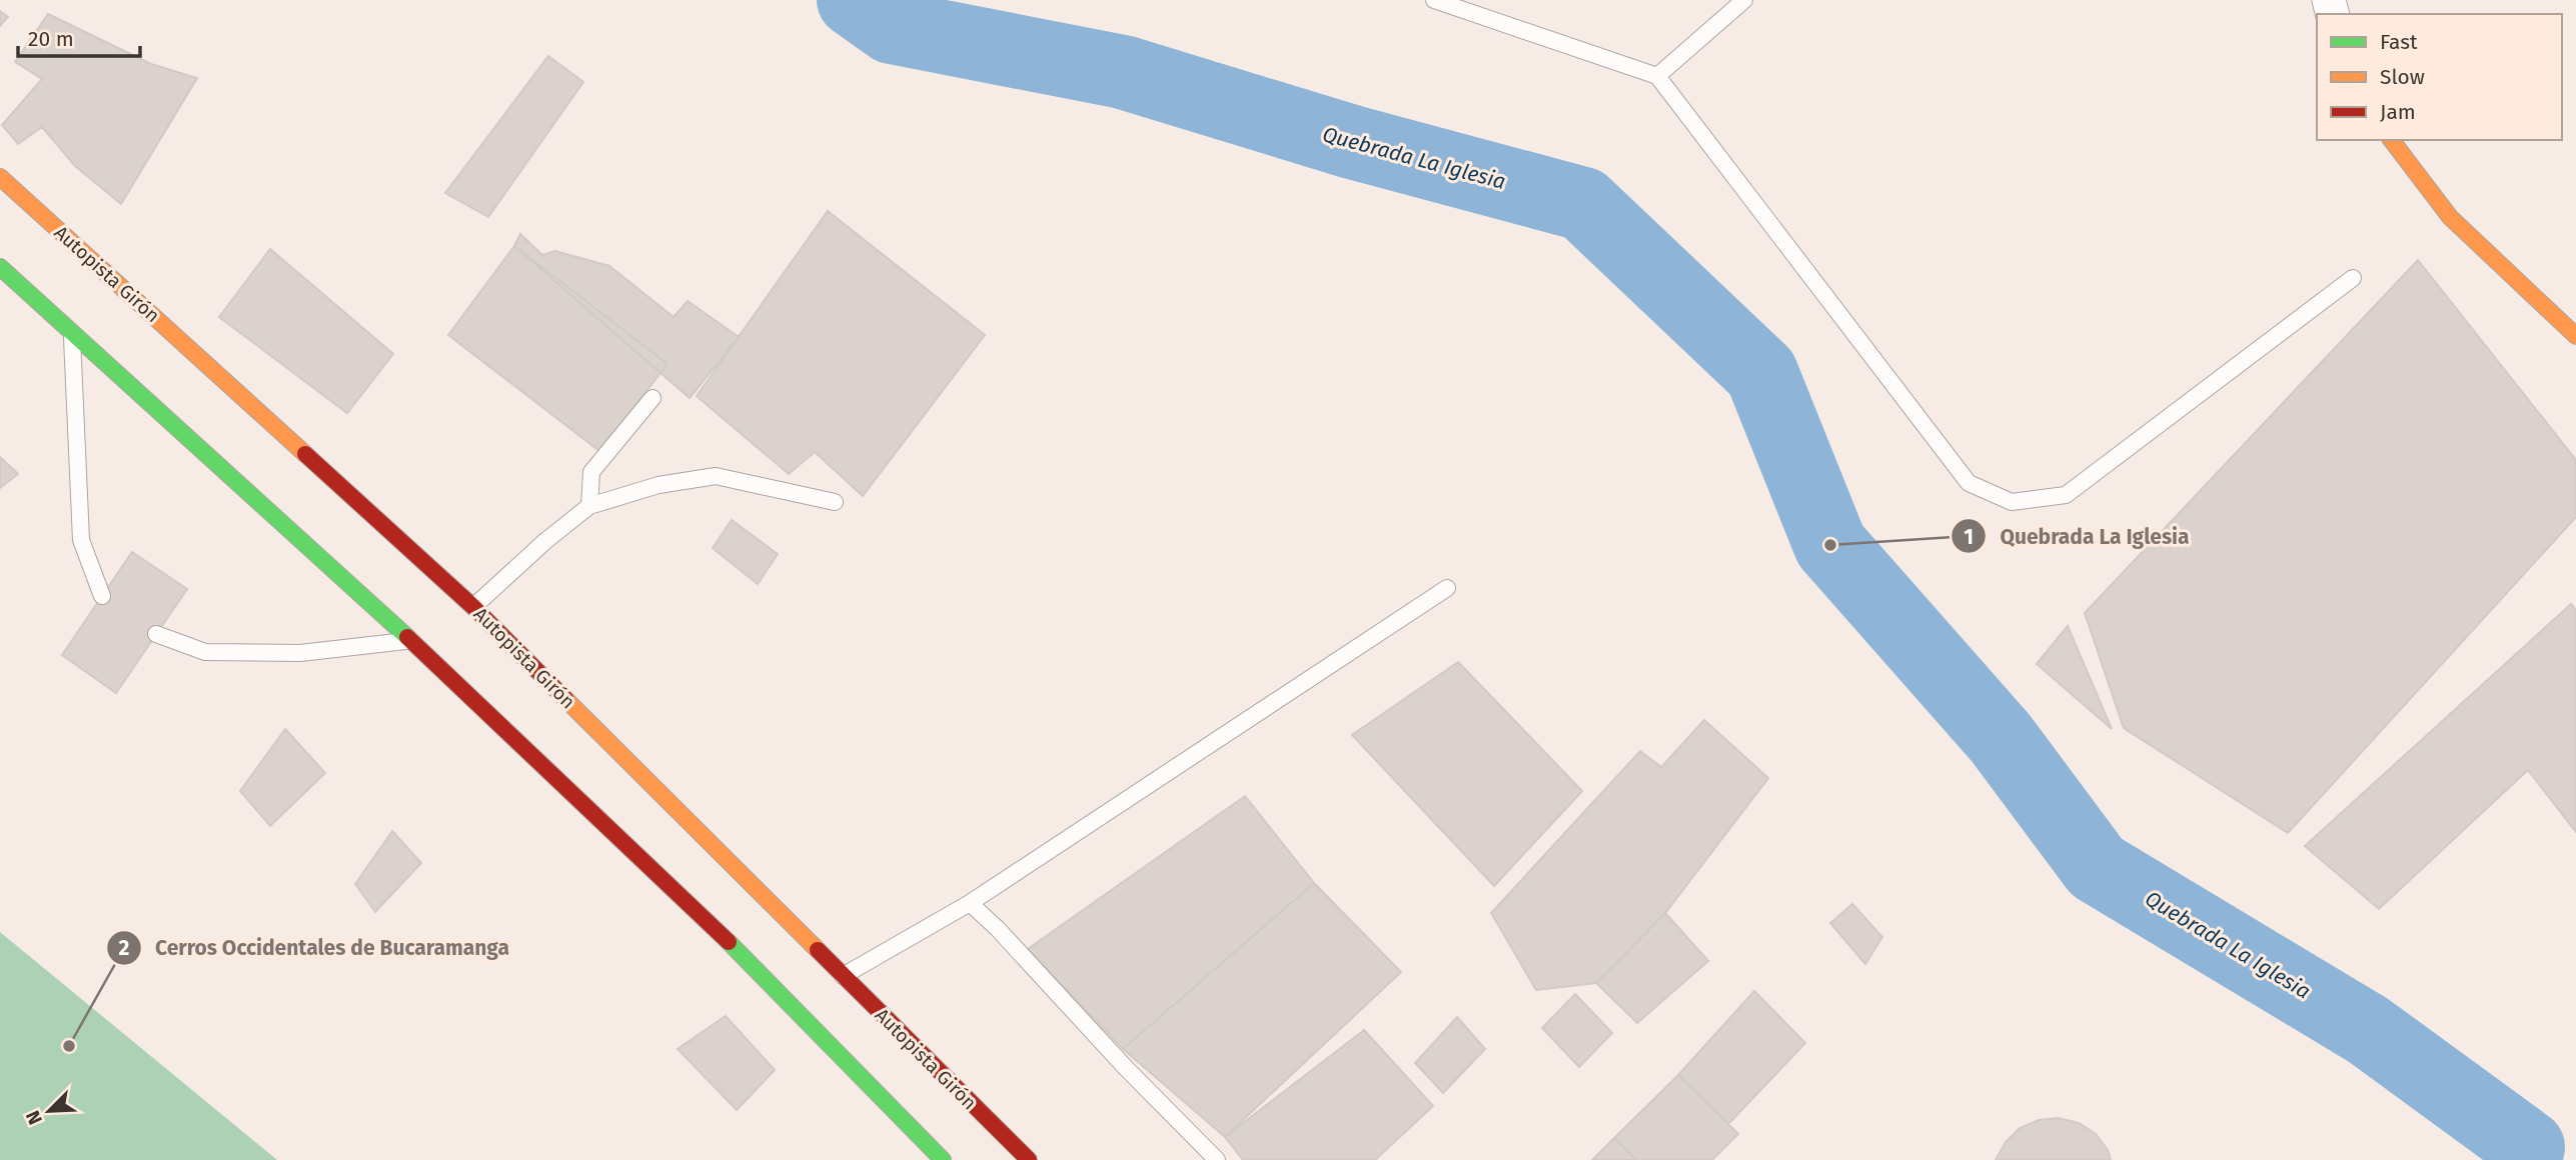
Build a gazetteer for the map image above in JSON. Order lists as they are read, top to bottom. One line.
{"streets":{"main road":["Autopista Girón"]},"water":["Quebrada La Iglesia"],"places":["Quebrada La Iglesia","Cerros Occidentales de Bucaramanga"],"legend":["Fast","Slow","Jam"],"scale_bar":"20 m","north":"bottom left"}
